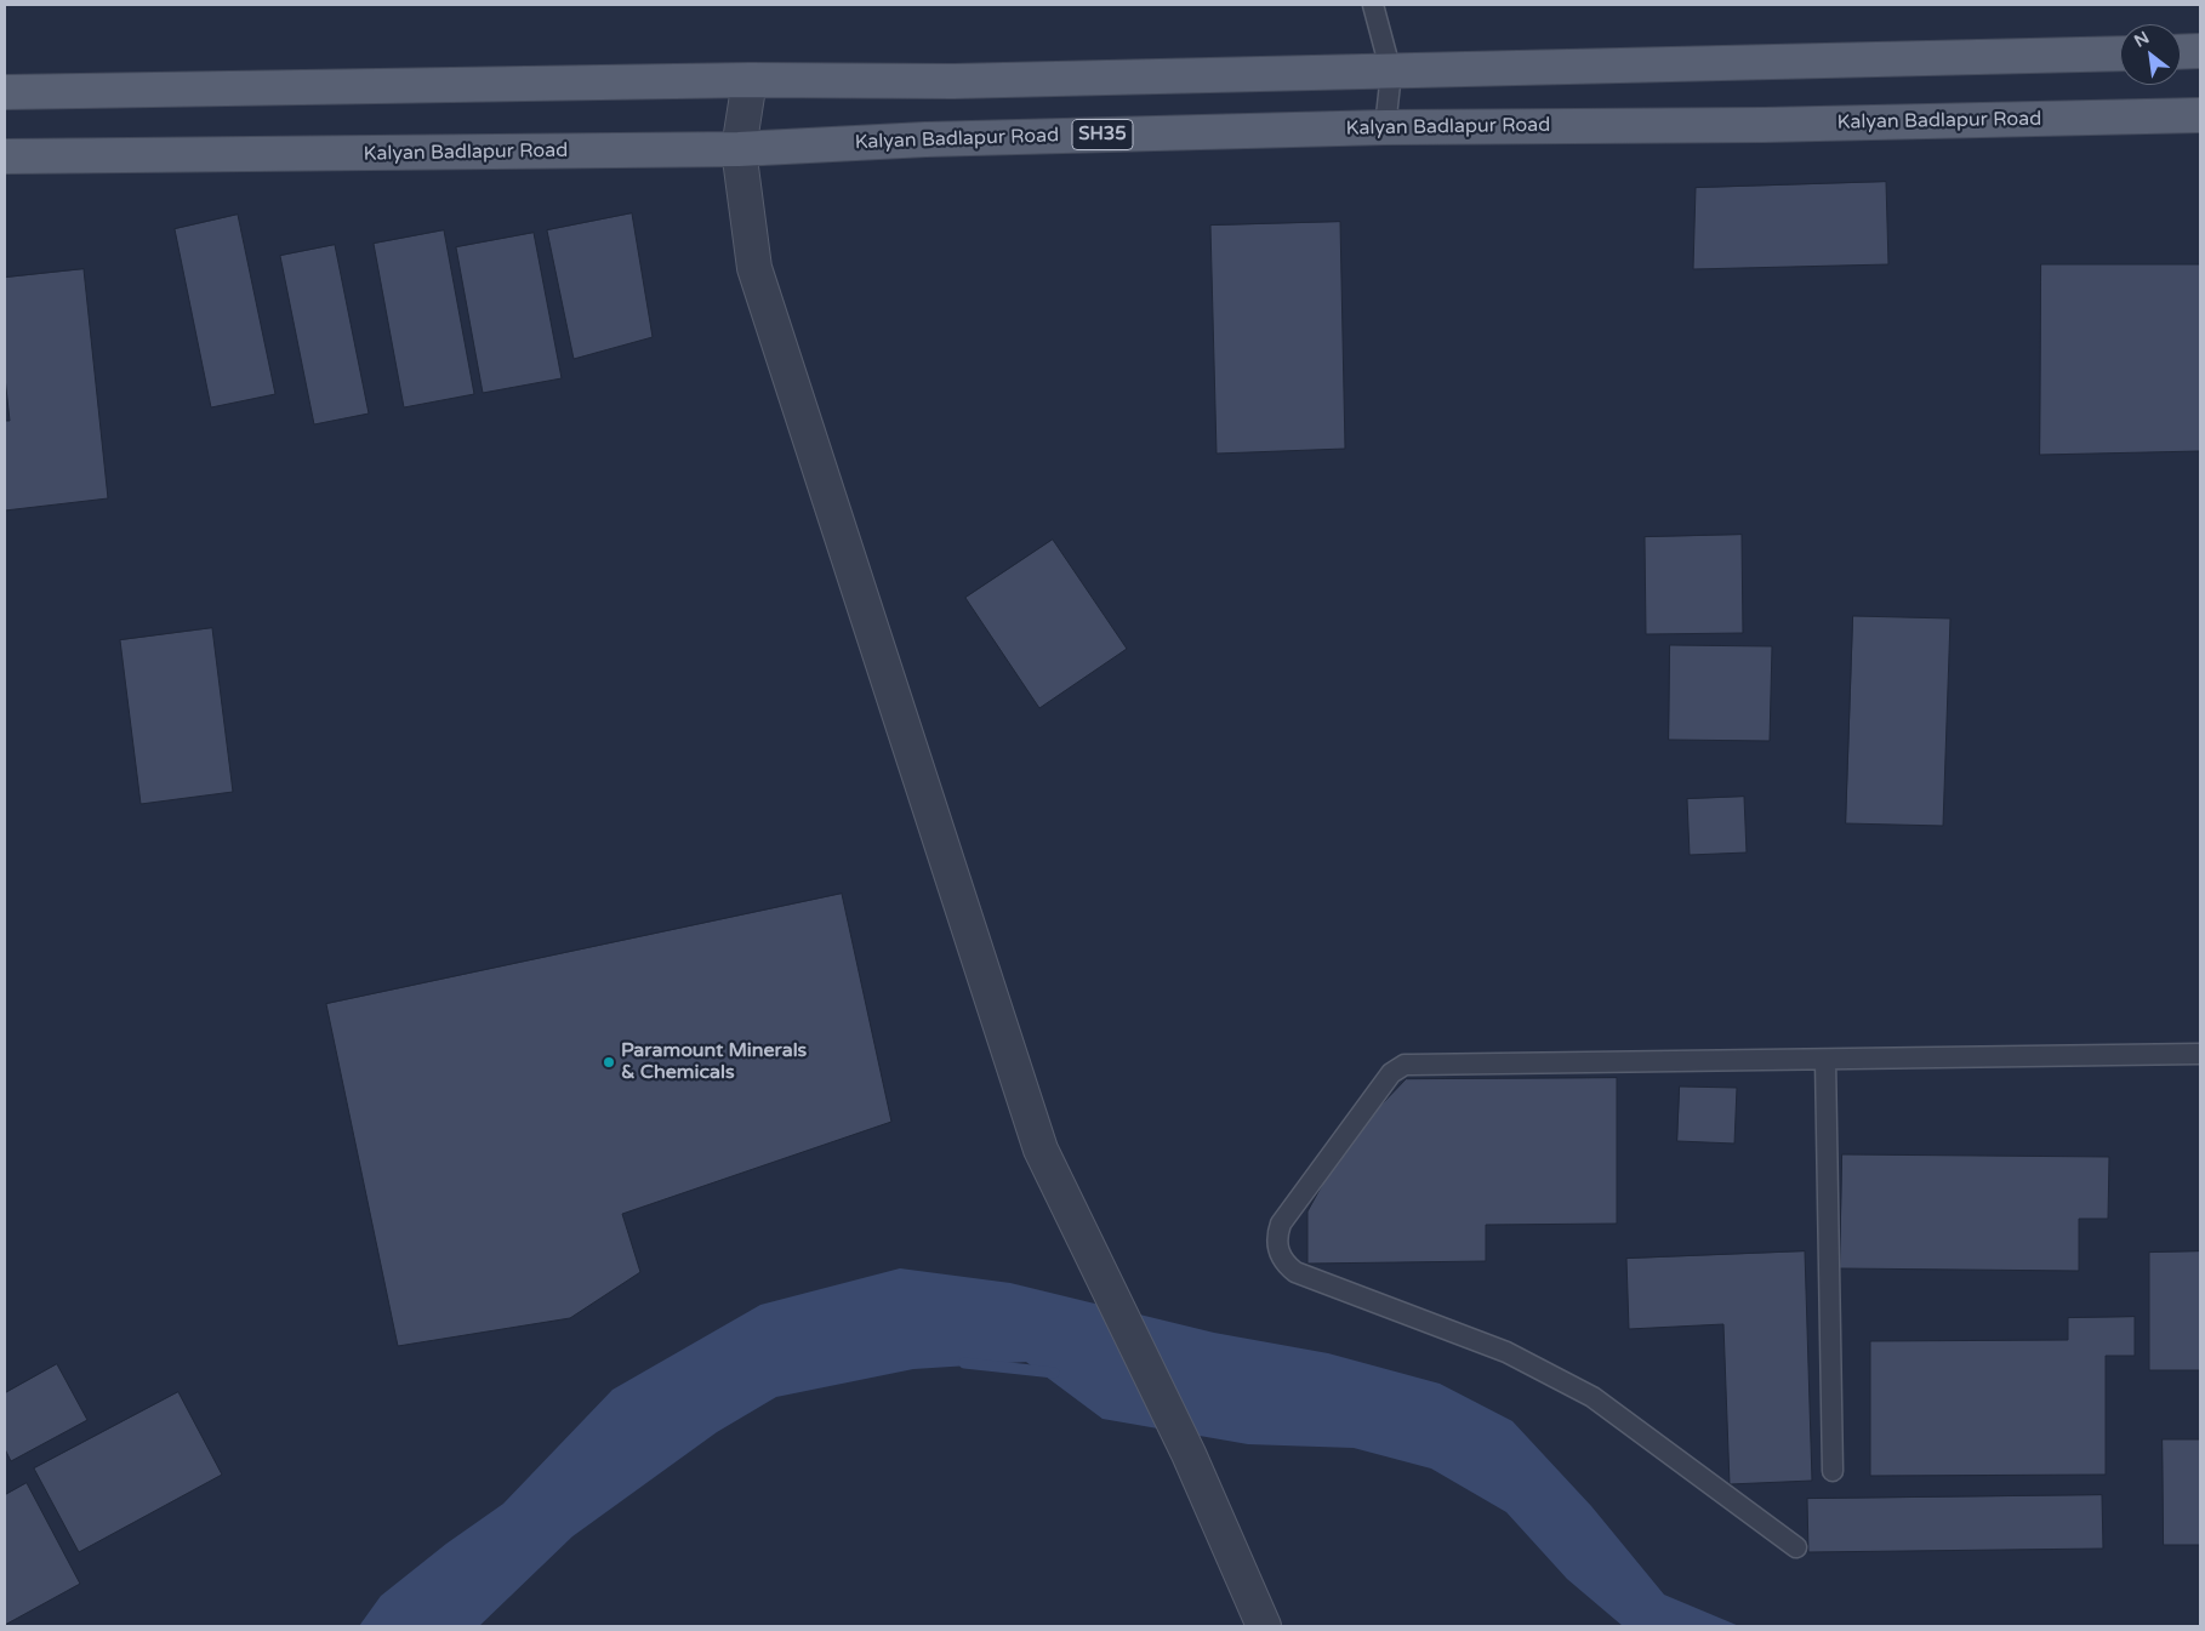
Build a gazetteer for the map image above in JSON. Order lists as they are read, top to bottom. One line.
{"streets":{"main road":["Kalyan Badlapur Road","SH35"]},"places":["Paramount Minerals & Chemicals"],"north":"top left"}
